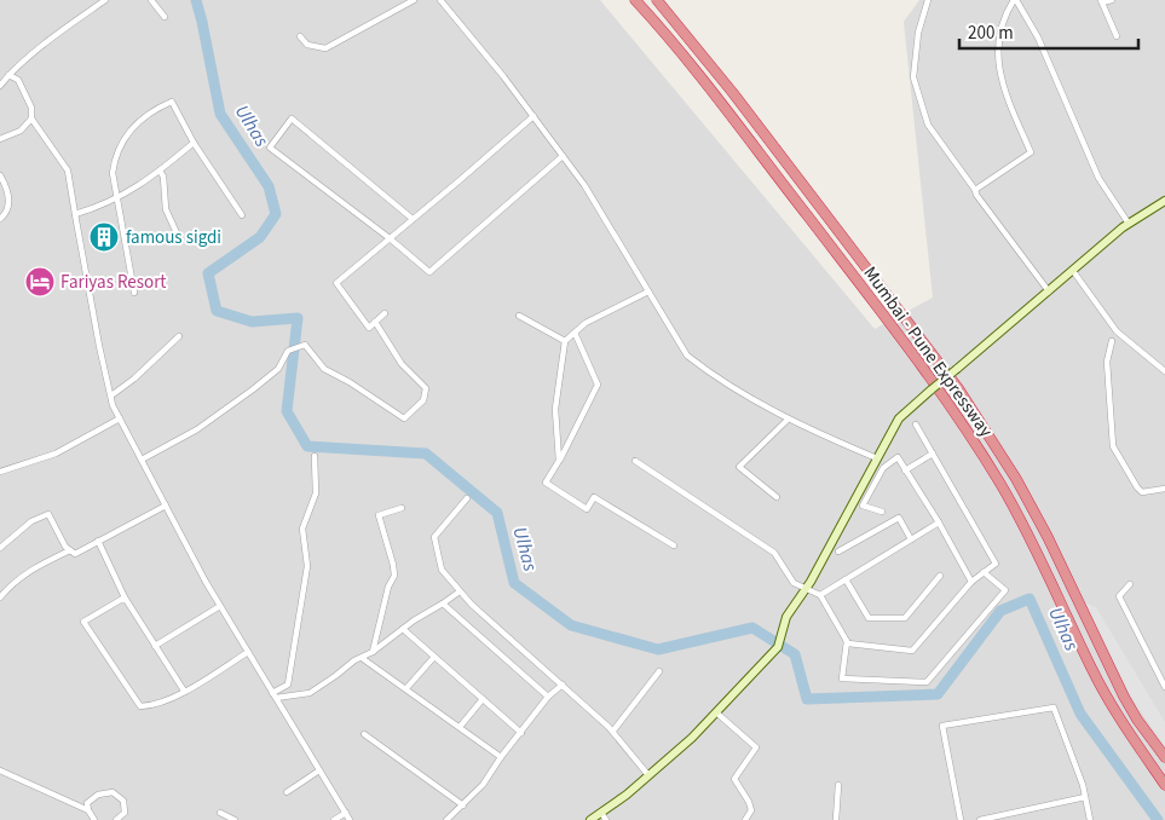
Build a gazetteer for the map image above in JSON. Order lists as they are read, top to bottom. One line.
{"streets":{"highway":["Mumbai - Pune Expressway"]},"water":["Ulhas"],"places":{"building":["famous sigdi"],"hotel":["Fariyas Resort"]},"scale_bar":"200 m"}
